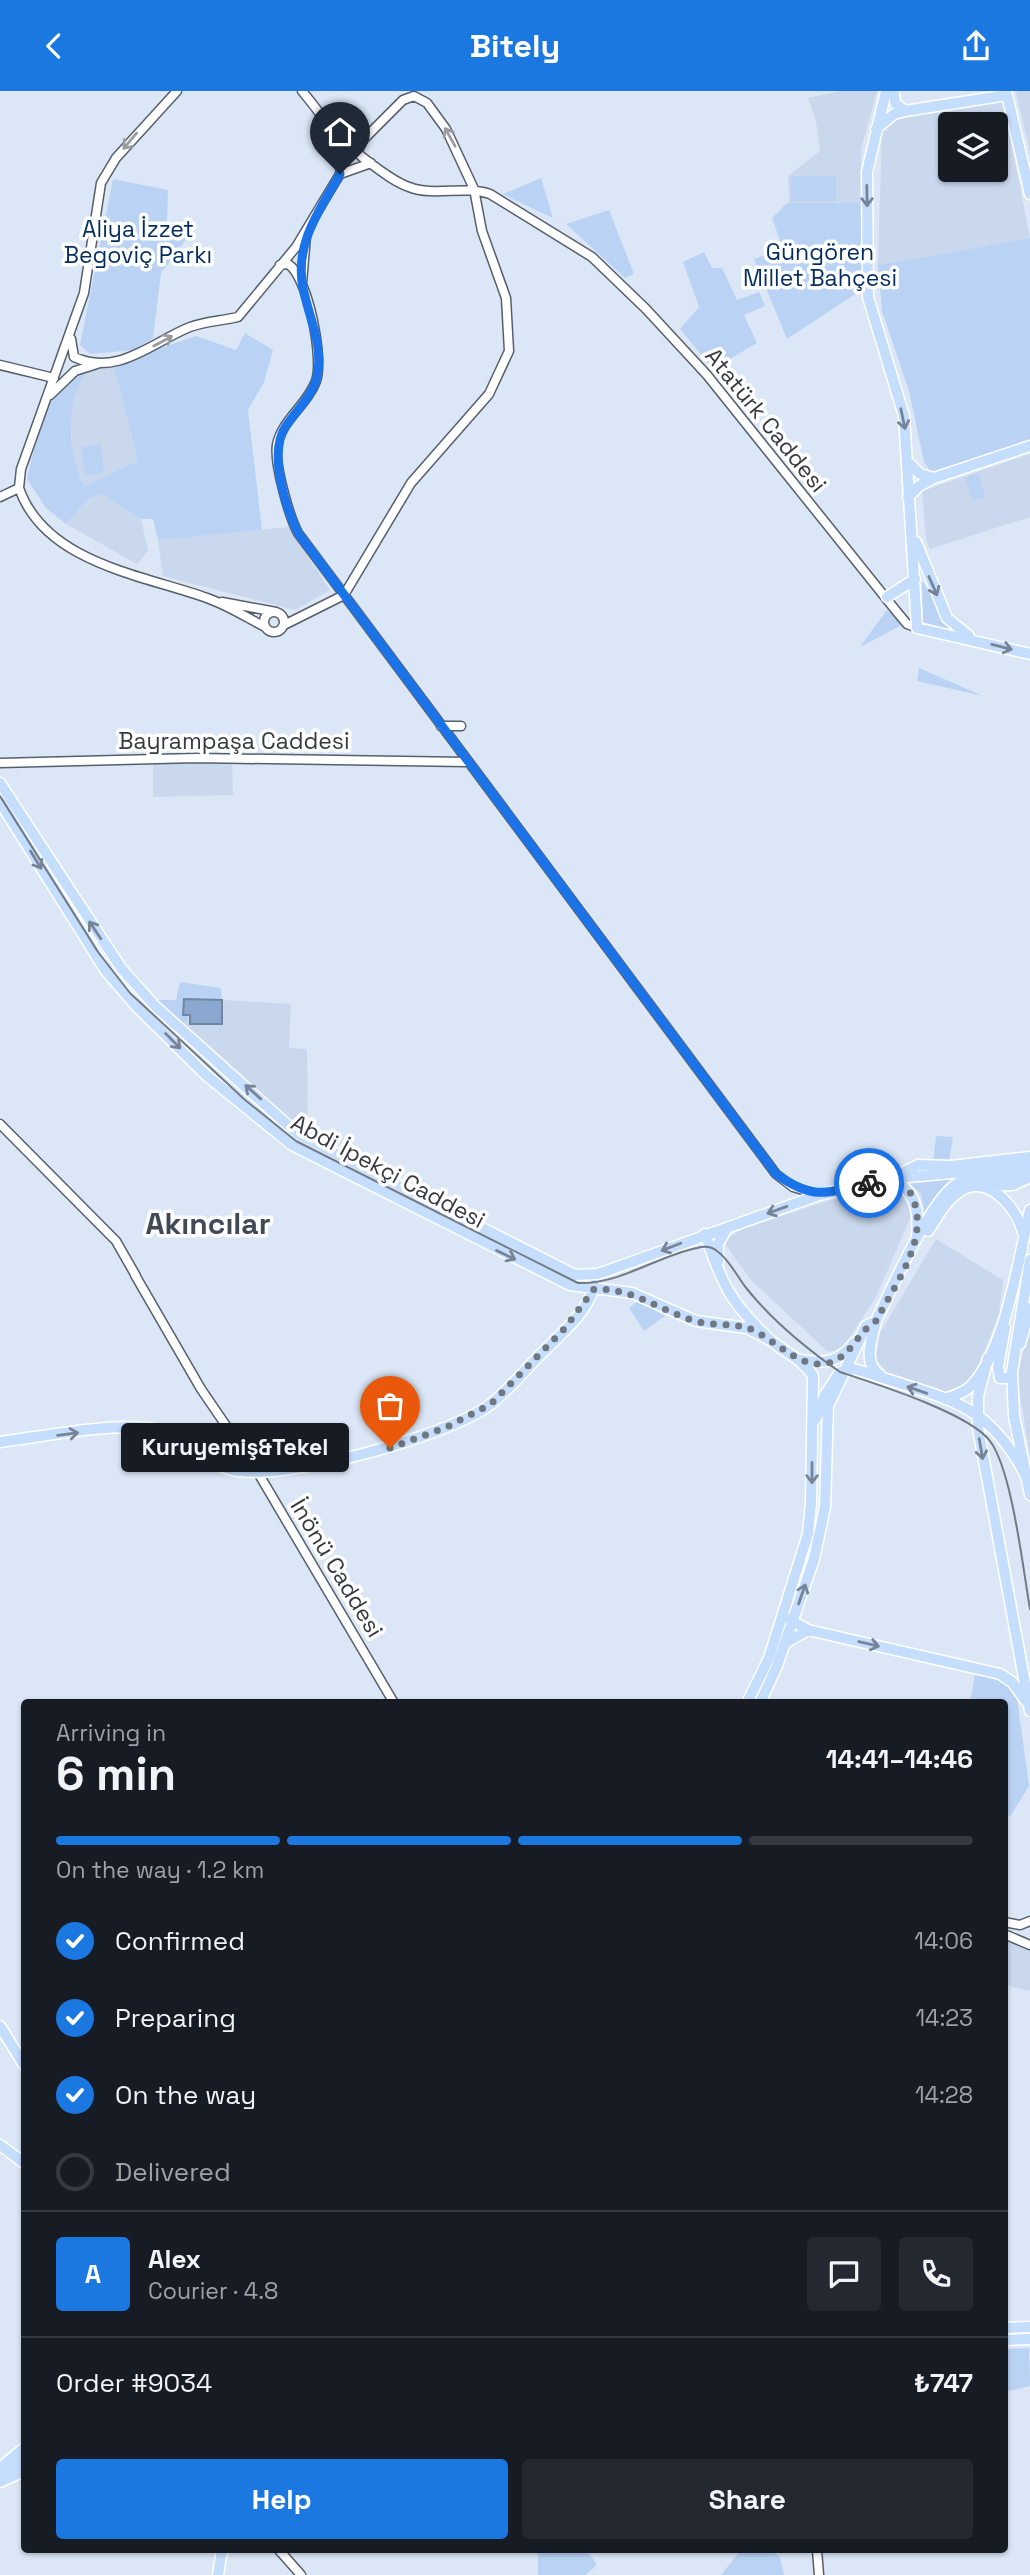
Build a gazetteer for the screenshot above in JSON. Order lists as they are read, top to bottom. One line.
{"streets":{"main road":["Abdi İpekçi Caddesi"],"street":["Atatürk Caddesi","Bayrampaşa Caddesi","İnönü Caddesi"]},"districts":["Akıncılar"],"parks":["Aliya İzzet Begoviç Parkı","Güngören Millet Bahçesi"],"places":["Kuruyemiş&Tekel"],"page":{"header":"Bitely","bubble":"Kuruyemiş&Tekel","heading":["6 min","Arriving in","14:41–14:46"],"panel":["Alex","Courier · 4.8","Order #9034","₺747"],"bar":"On the way · 1.2 km","list":[["Confirmed","14:06"],["Preparing","14:23"],["On the way","14:28"],"Delivered"],"round":"A","buttons":["Help","Share"]}}
